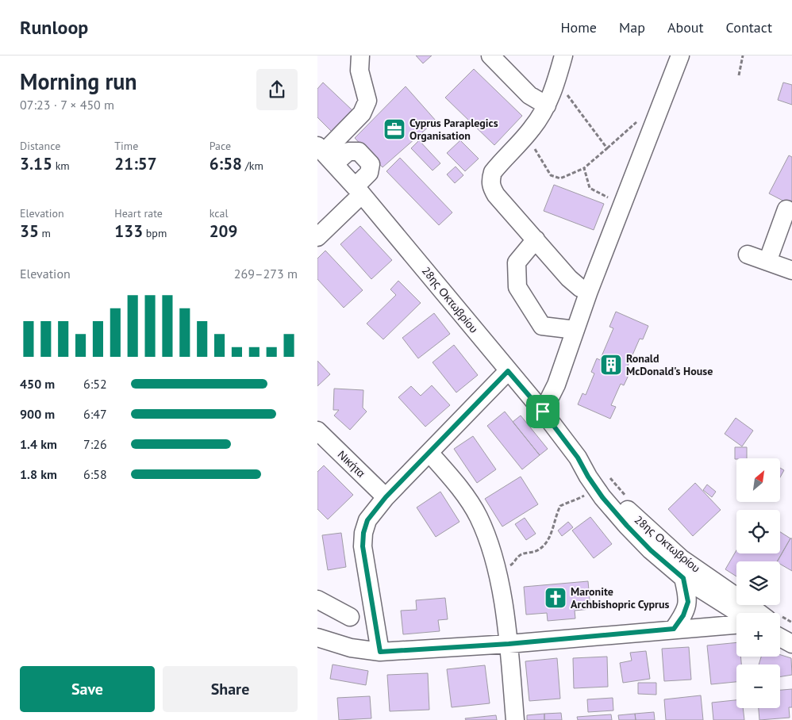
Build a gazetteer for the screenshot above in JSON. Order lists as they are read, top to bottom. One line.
{"streets":{"street":["28ης Οκτωβρίου","Νικήτα"]},"places":{"office":["Cyprus Paraplegics Organisation"],"building":["Ronald McDonald's House"],"church":["Maronite Archbishopric Cyprus"]},"north":"top right","page":{"header":"Runloop","nav":["Home","Map","About","Contact"],"heading":["Morning run","07:23 · 7 × 450 m"],"stats":[["Distance","3.15 km"],["Time","21:57"],["Pace","6:58 /km"],["Elevation","35 m"],["Heart rate","133 bpm"],["kcal","209"]],"chart":["Elevation","269–273 m"],"list":[{"name":"450 m","note":"6:52"},{"name":"900 m","note":"6:47"},{"name":"1.4 km","note":"7:26"},{"name":"1.8 km","note":"6:58"}],"map_buttons":["+","−"],"buttons":["Save","Share"]}}
